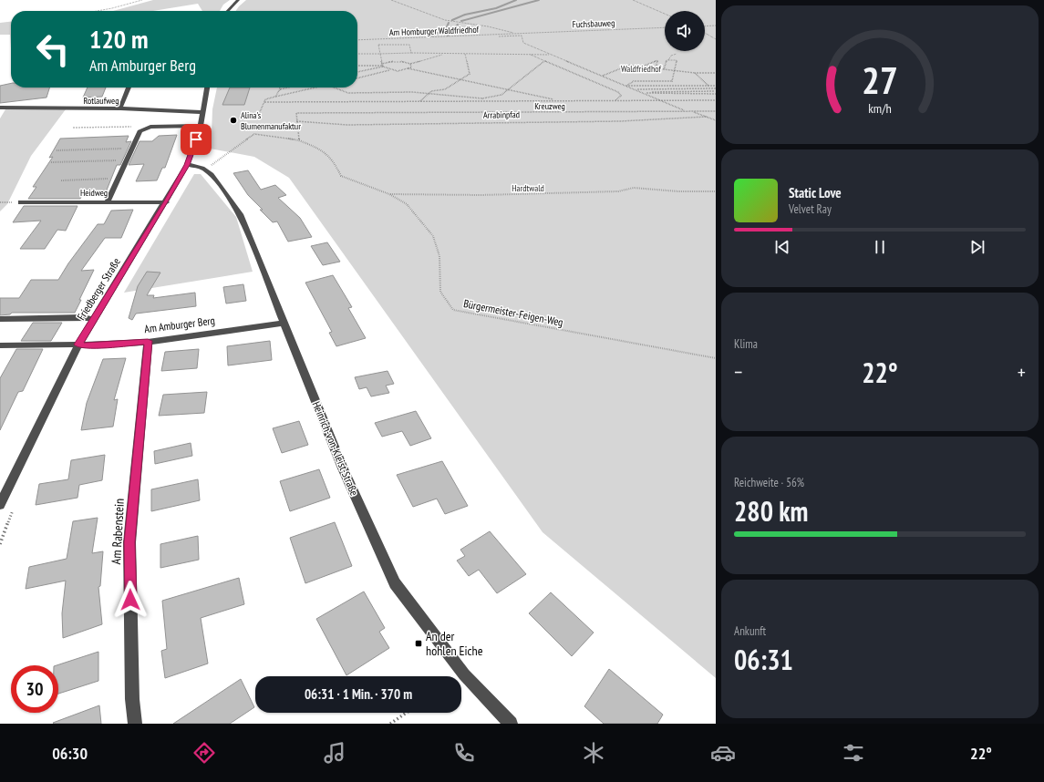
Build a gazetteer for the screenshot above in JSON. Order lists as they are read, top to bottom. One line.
{"streets":{"street":["Rotlaufweg","Heidweg","Friedberger Straße","Am Amburger Berg","Heinrich-von-Kleist-Straße","Am Rabenstein"],"path":["Fuchsbauweg","Am Homburger Waldfriedhof","Kreuzweg","Arrabinpfad","Bürgermeister-Feigen-Weg"]},"crossings":[["Fuchsbauweg","Am Homburger Waldfriedhof"],["Rotlaufweg","Friedberger Straße"],["Kreuzweg","Arrabinpfad"],["Heidweg","Friedberger Straße"],["Friedberger Straße","Am Amburger Berg"],["Bürgermeister-Feigen-Weg","Heinrich-von-Kleist-Straße"],["Am Amburger Berg","Heinrich-von-Kleist-Straße"],["Am Amburger Berg","Am Rabenstein"]],"parks":["Waldfriedhof","Hardtwald"],"places":{"other":["Alina's Blumenmanufaktur"],"transit":["An der hohlen Eiche"]},"page":{"turn":["120 m","Am Amburger Berg"],"song":["Static Love","Velvet Ray"],"tile":["Klima",["Reichweite · 56%","280 km"],["Ankunft","06:31"]],"heat":["−","22°","+"],"limit":"30","trip":"06:31 · 1 Min. · 370 m","tabs":["06:30","22°"],"gauge":["27","km/h"]}}
